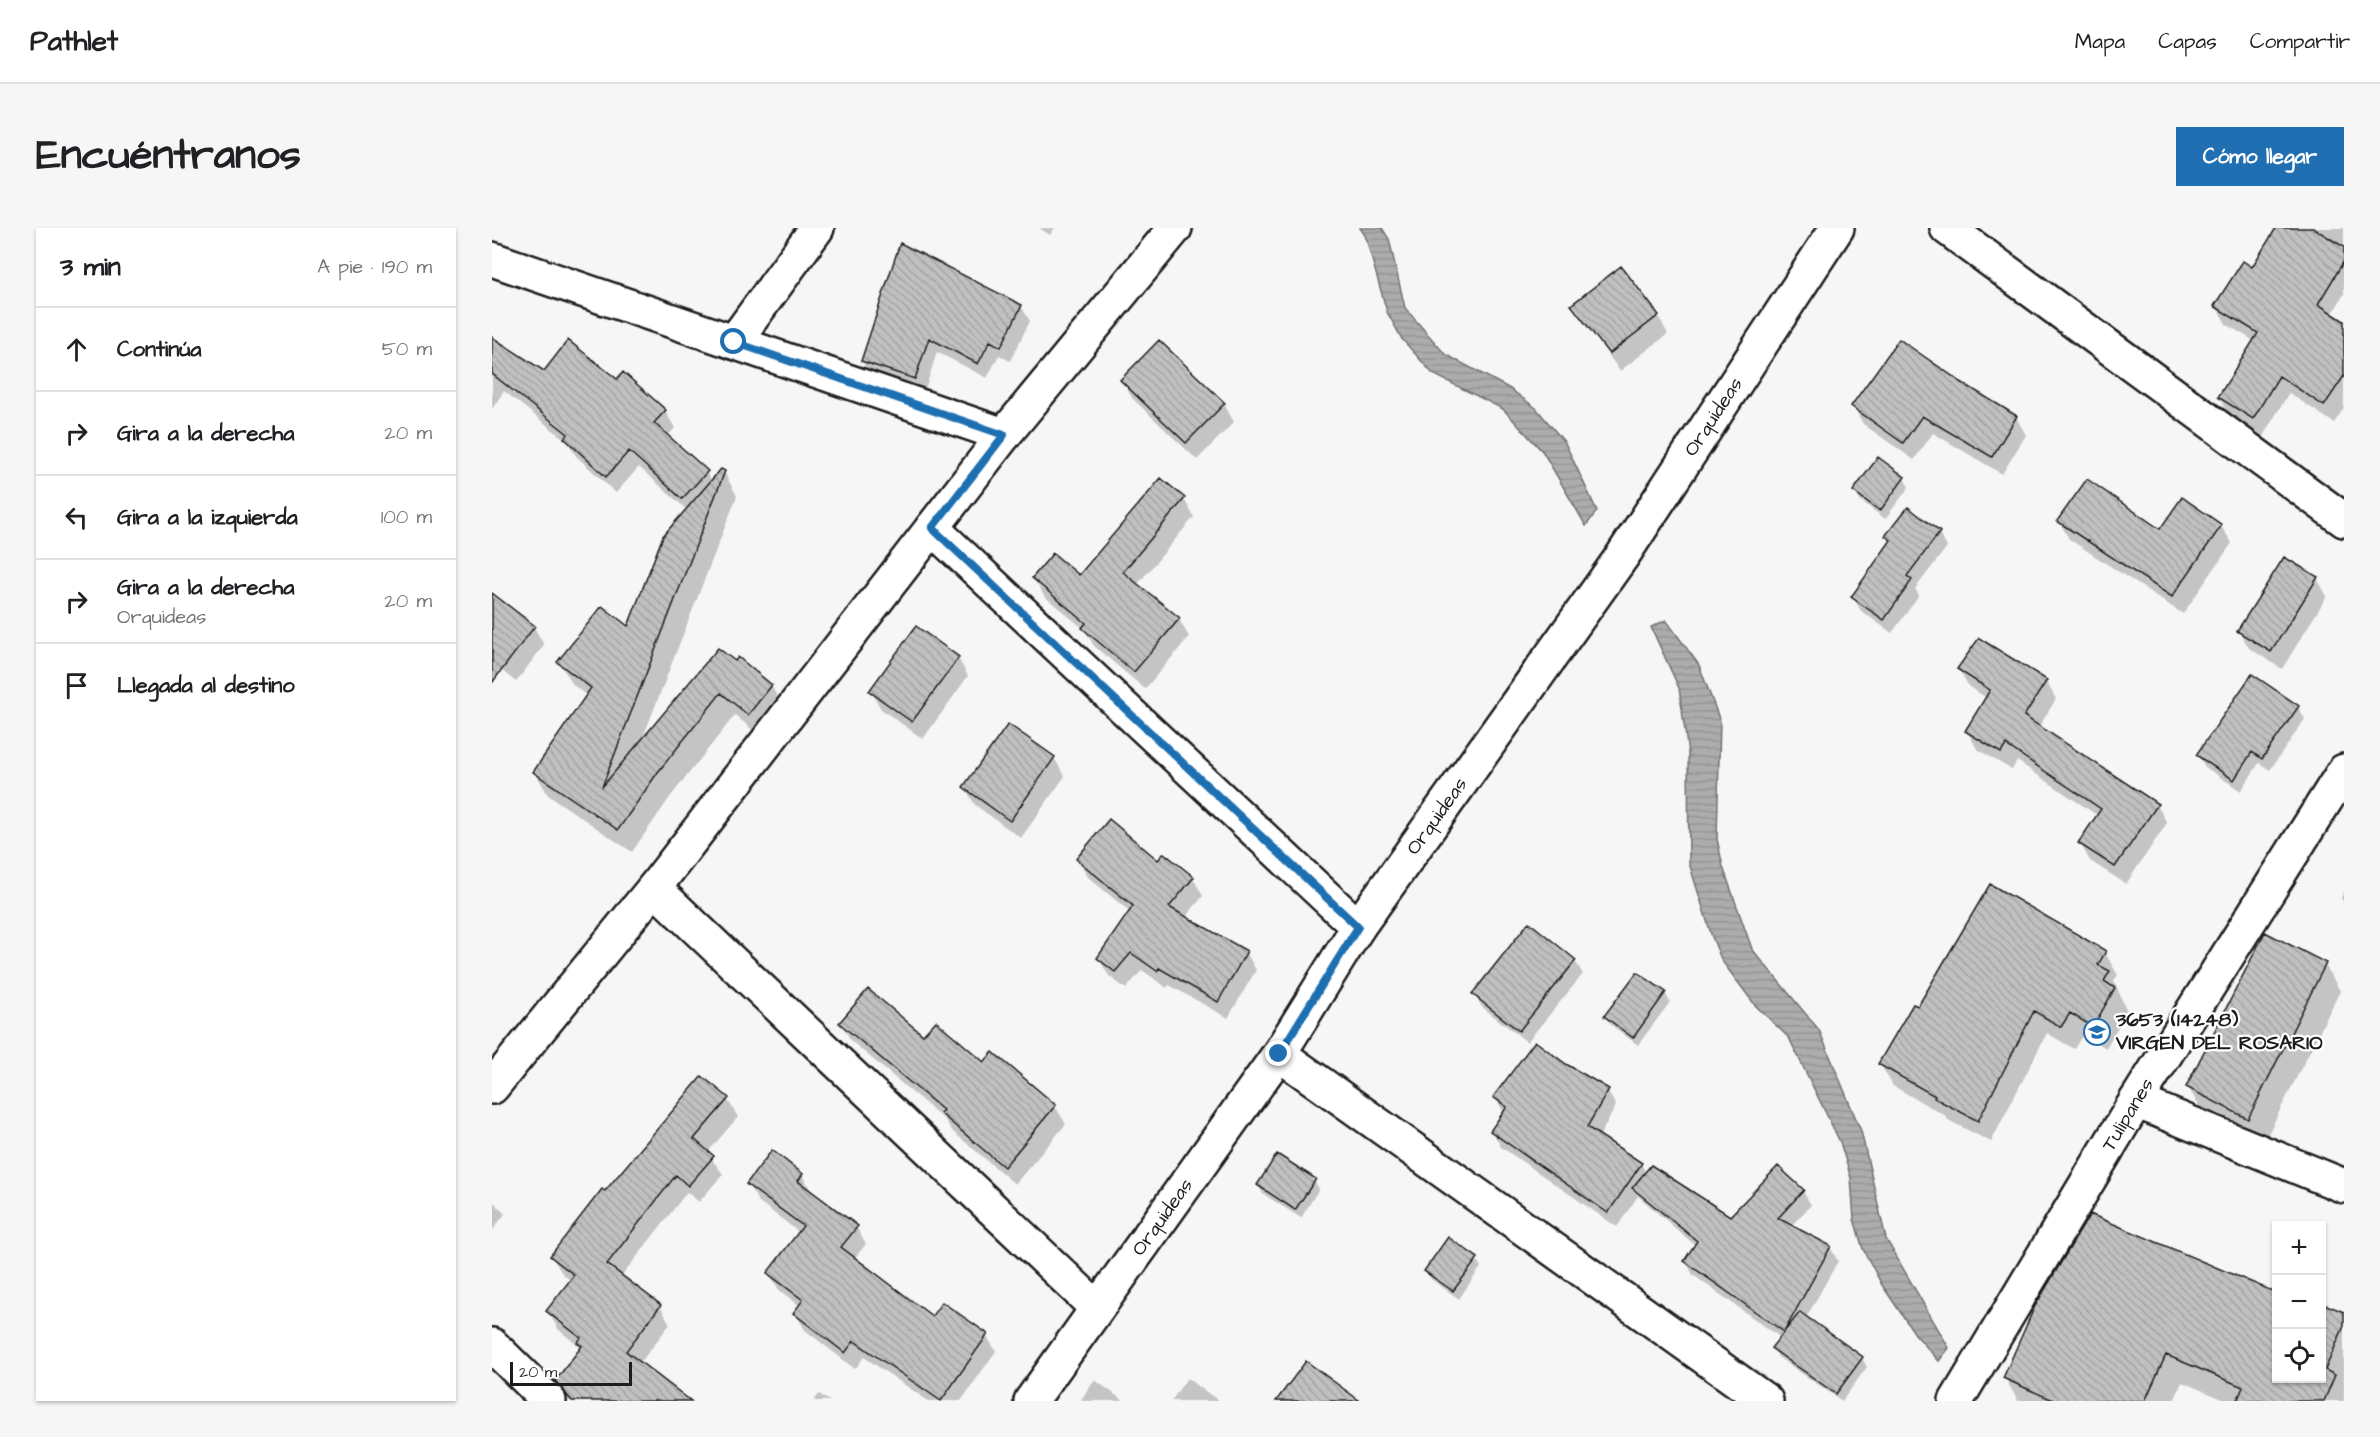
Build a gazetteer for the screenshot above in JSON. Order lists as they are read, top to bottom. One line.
{"streets":{"street":["Orquideas","Tulipanes"]},"places":{"school or university":["3653 (14248) VIRGEN DEL ROSARIO"]},"scale_bar":"20 m","page":{"header":"Pathlet","nav":["Mapa","Capas","Compartir"],"title":"Encuéntranos","buttons":"Cómo llegar","heading":["3 min","A pie · 190 m"],"list":[["Continúa","50 m"],["Gira a la derecha","20 m"],["Gira a la izquierda","100 m"],["Gira a la derecha","Orquideas","20 m"],"Llegada al destino"],"map_buttons":["+","−"],"scale":"20 m"}}
